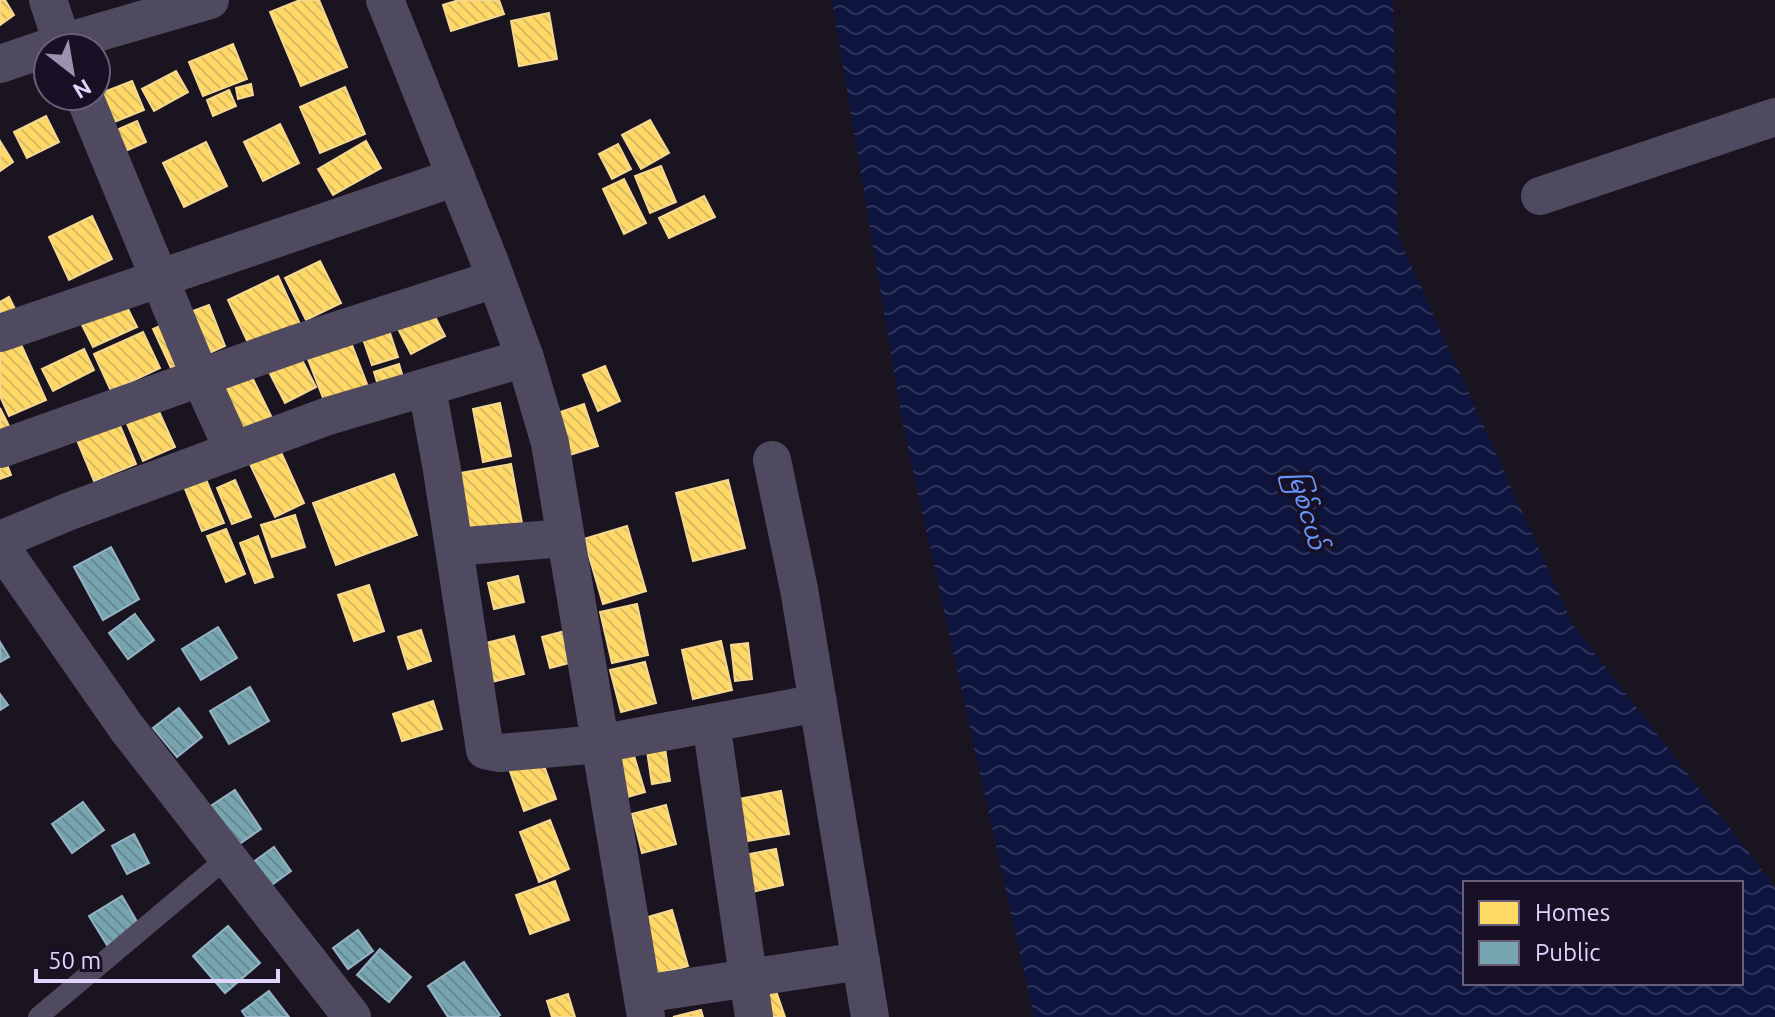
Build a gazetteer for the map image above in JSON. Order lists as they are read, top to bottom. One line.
{"water":["မြစ်ငယ်"],"legend":["Homes","Public"],"scale_bar":"50 m","north":"bottom right"}
